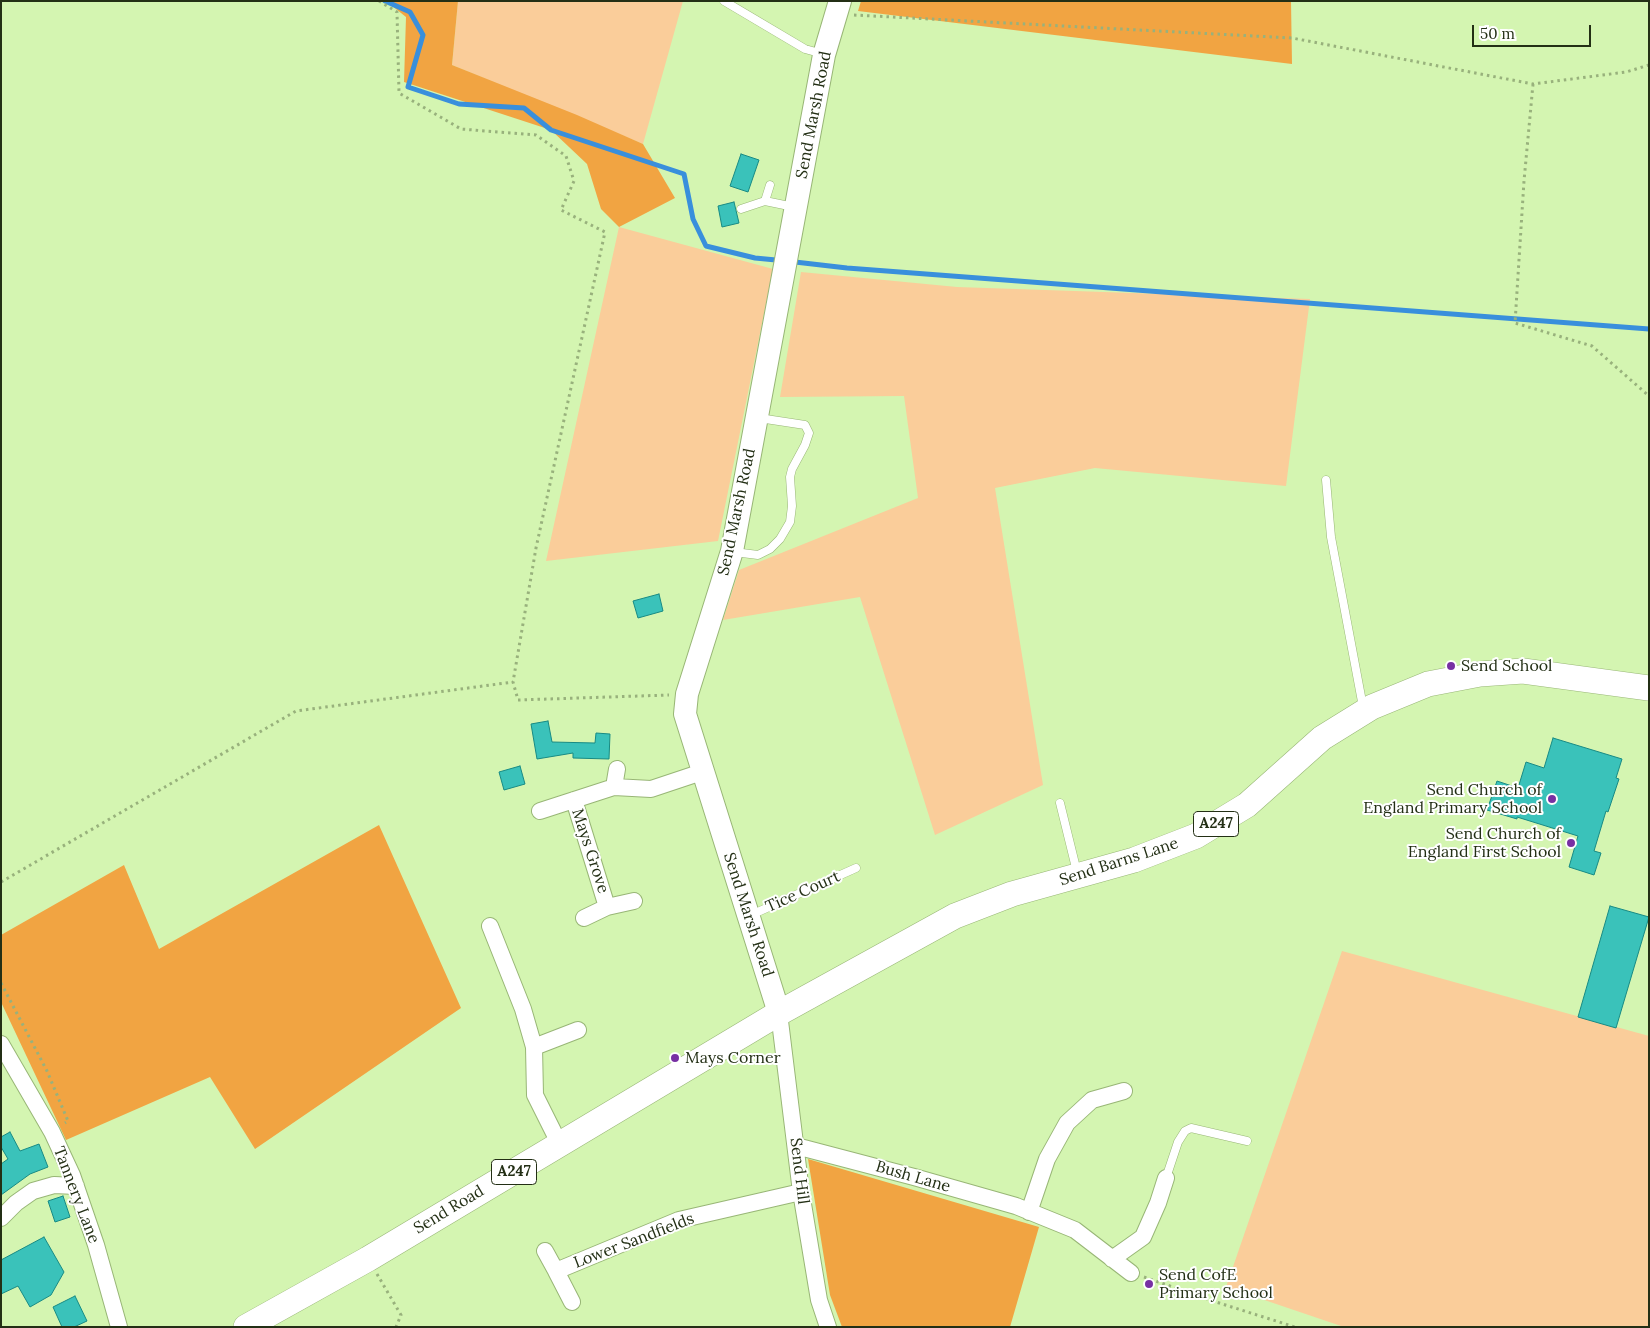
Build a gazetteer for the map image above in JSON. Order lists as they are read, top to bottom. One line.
{"streets":{"main road":["Send Marsh Road","A247","Send Barns Lane","Send Road"],"street":["Mays Grove","Send Hill","Bush Lane","Tannery Lane","Lower Sandfields"],"lane":["Tice Court"]},"crossings":[["Send Marsh Road","Send Barns Lane"],["Send Marsh Road","Tice Court"],["Send Marsh Road","Send Hill"],["Send Marsh Road","Send Road"],["Send Barns Lane","Send Hill"],["Send Barns Lane","Send Road"],["Send Hill","Bush Lane"],["Send Hill","Send Road"],["Send Hill","Lower Sandfields"]],"places":["Send School","Send Church of England Primary School","Send Church of England First School","Mays Corner","Send CofE Primary School"],"scale_bar":"50 m"}
